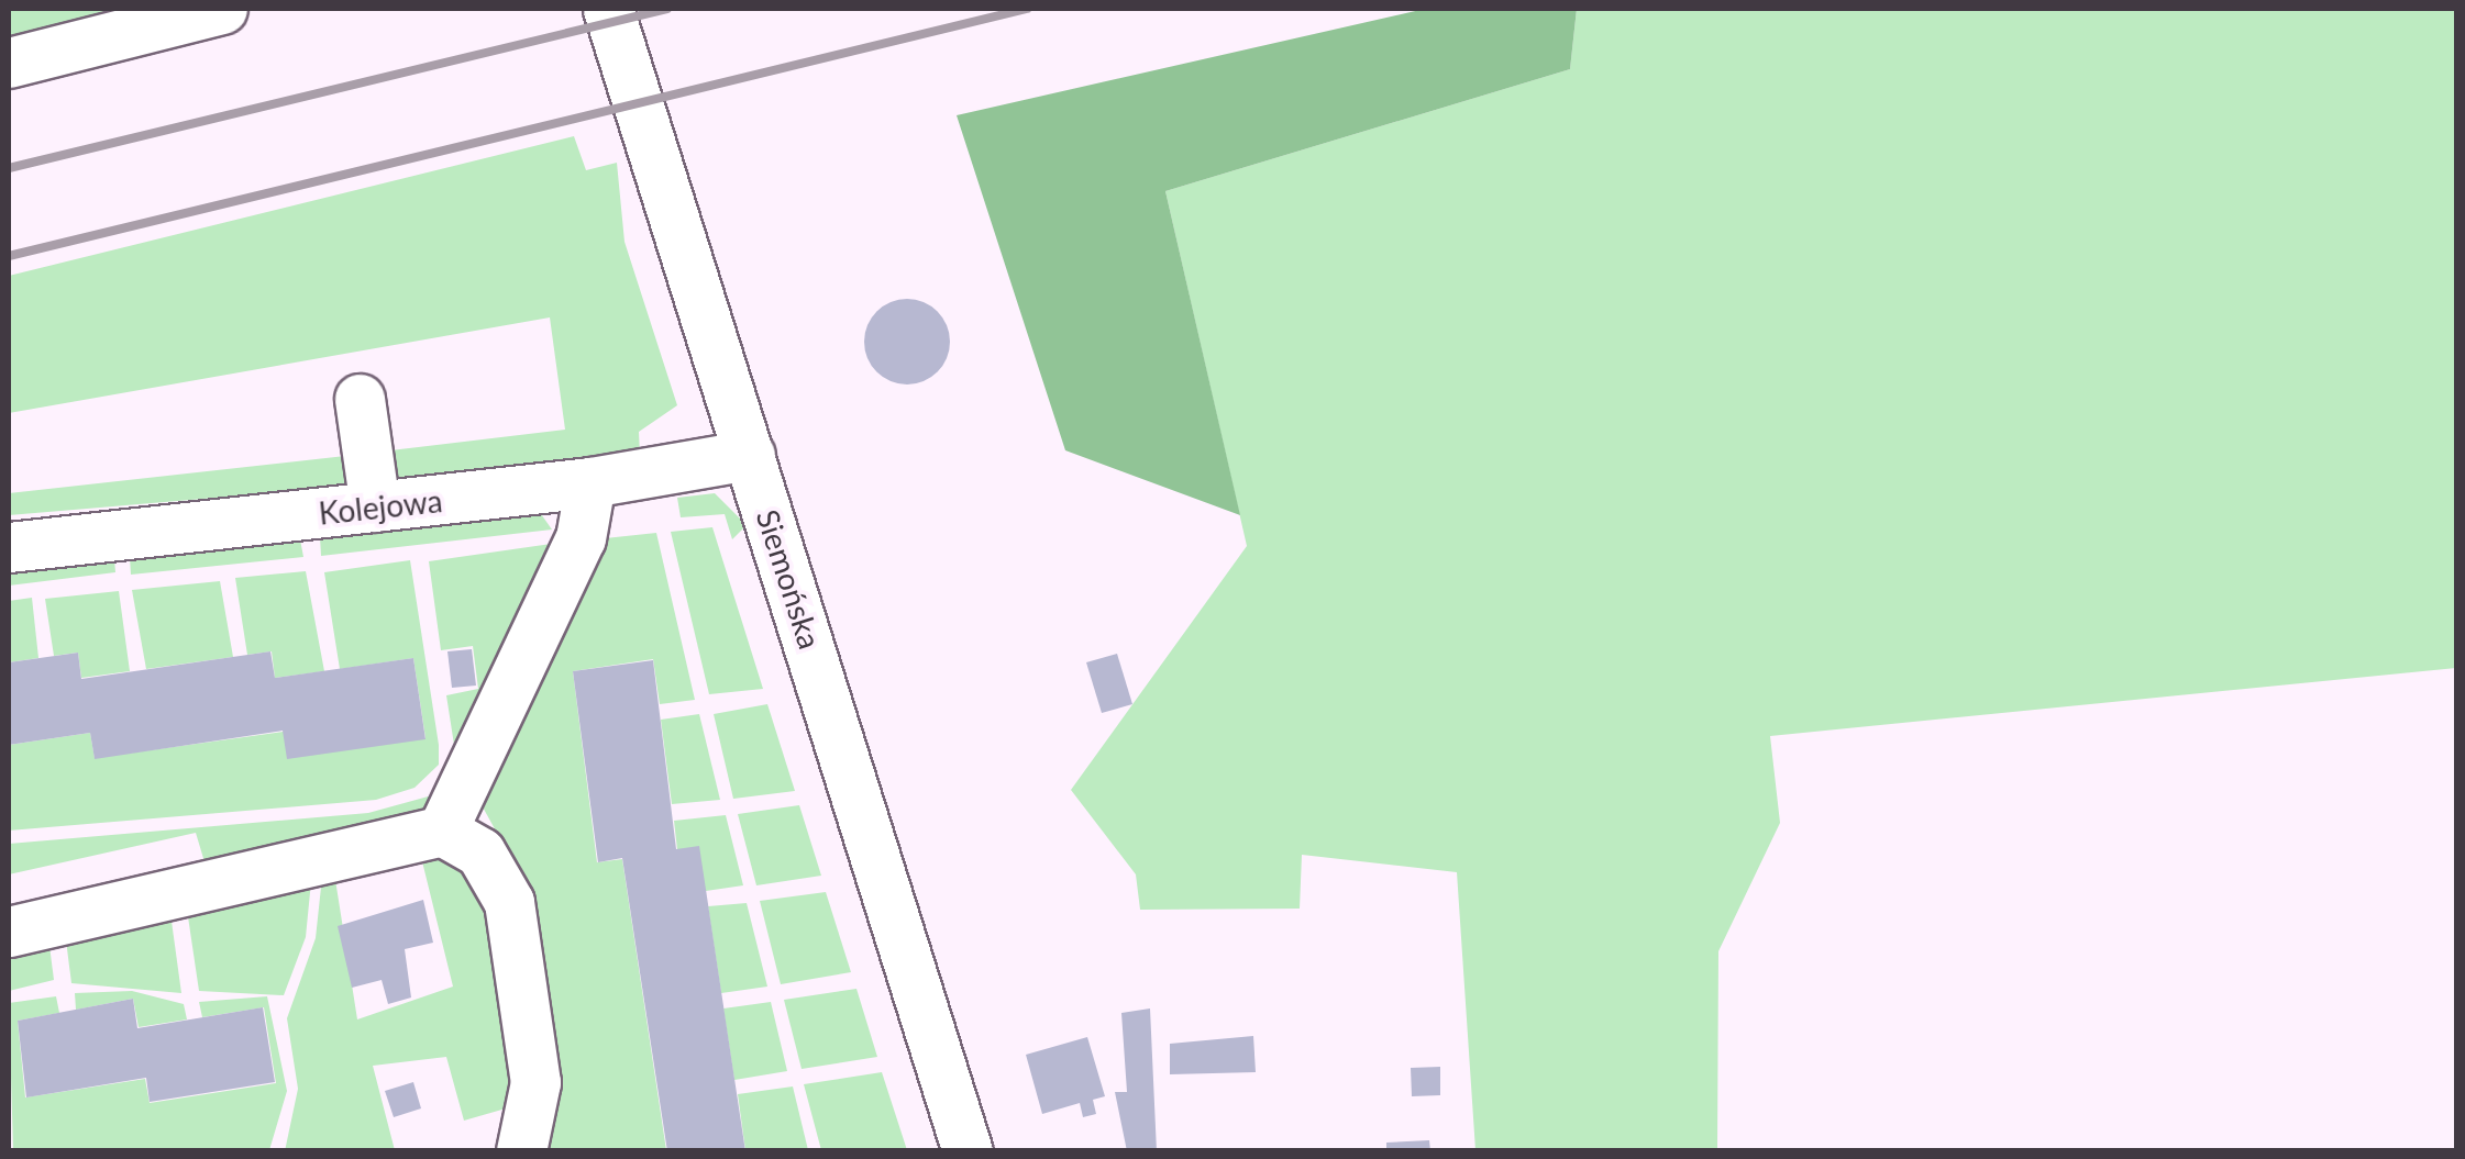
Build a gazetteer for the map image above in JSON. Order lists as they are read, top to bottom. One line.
{"streets":{"street":["Kolejowa","Siemońska"]},"crossings":[["Kolejowa","Siemońska"]]}
